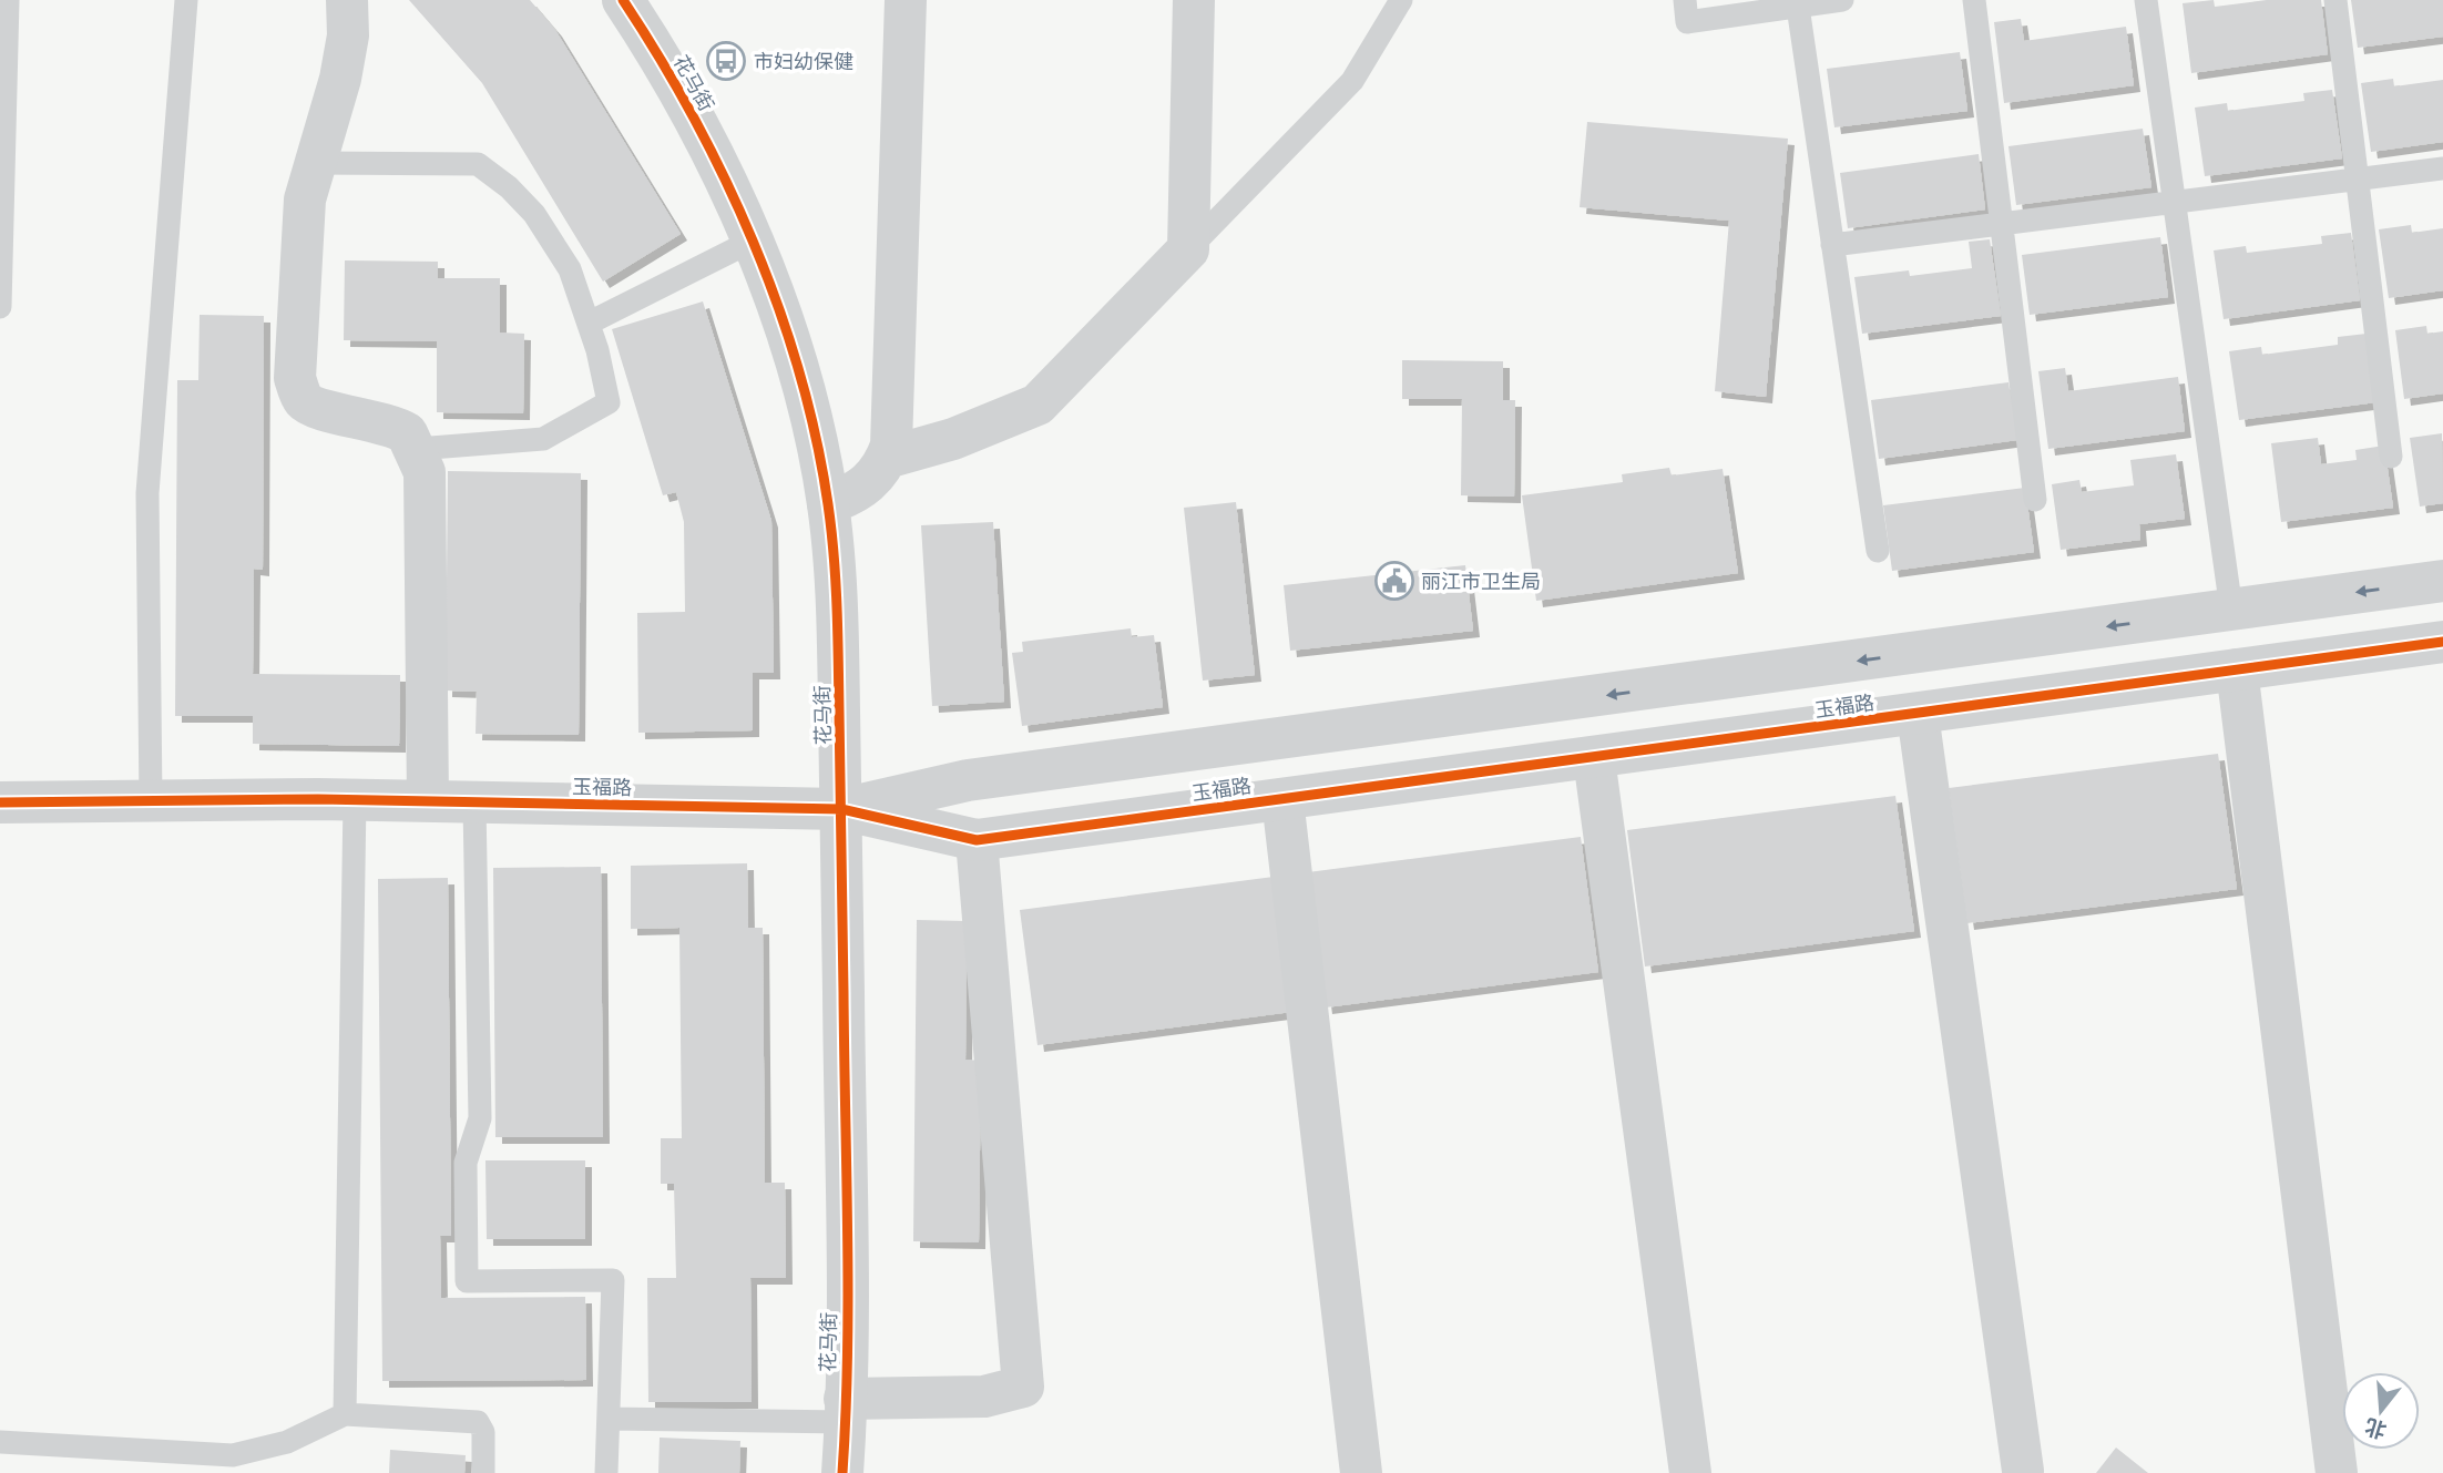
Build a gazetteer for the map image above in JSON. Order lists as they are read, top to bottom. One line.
{"streets":{"street":["花马街","玉福路"]},"crossings":[["花马街","玉福路"]],"places":{"bus stop":["市妇幼保健"],"public building":["丽江市卫生局"]},"north":"bottom"}
